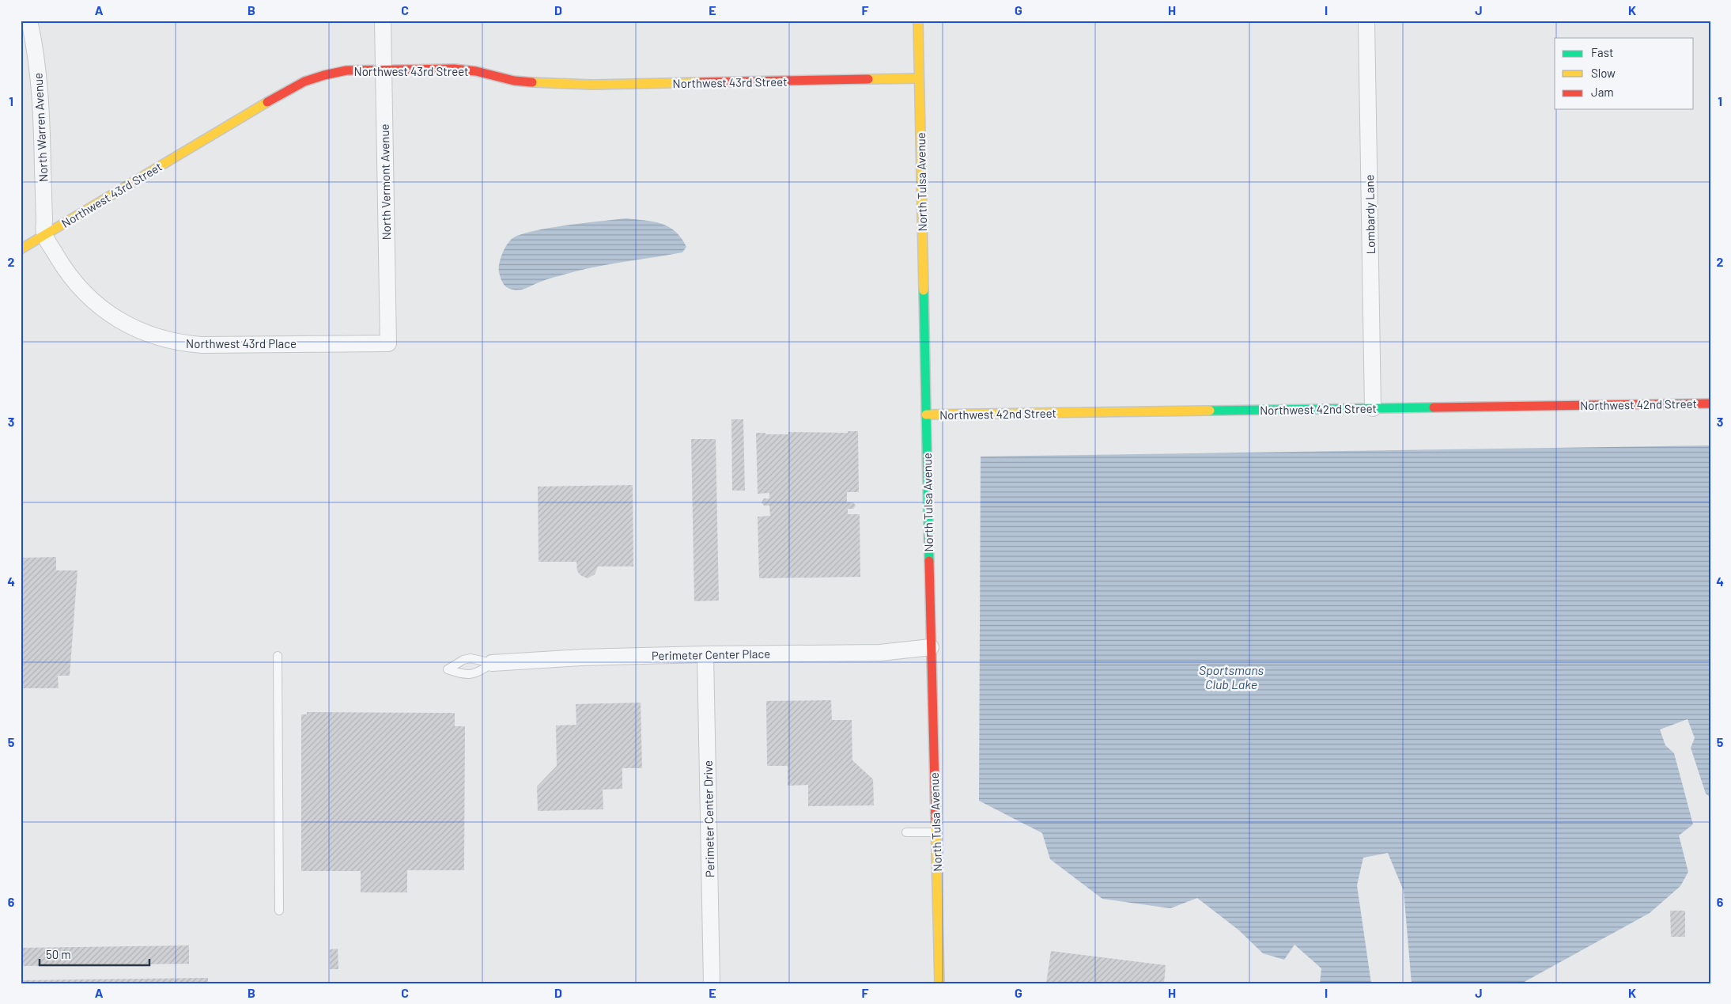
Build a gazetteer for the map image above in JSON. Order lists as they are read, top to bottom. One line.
{"streets":{"street":["Northwest 43rd Street","North Warren Avenue","North Vermont Avenue","North Tulsa Avenue","Lombardy Lane","Northwest 43rd Place","Northwest 42nd Street","Perimeter Center Place","Perimeter Center Drive"]},"crossings":[["Northwest 43rd Street","North Warren Avenue"],["Northwest 43rd Street","North Vermont Avenue"],["Northwest 43rd Street","North Tulsa Avenue"],["Northwest 43rd Street","Northwest 43rd Place"],["North Warren Avenue","Northwest 43rd Place"],["North Vermont Avenue","Northwest 43rd Place"],["North Tulsa Avenue","Northwest 42nd Street"],["North Tulsa Avenue","Perimeter Center Place"],["Lombardy Lane","Northwest 42nd Street"],["Perimeter Center Place","Perimeter Center Drive"]],"water":["Sportsmans Club Lake"],"legend":["Fast","Slow","Jam"],"scale_bar":"50 m","grid":{"columns":["A","B","C","D","E","F","G","H","I","J","K"],"rows":["1","2","3","4","5","6"]}}
